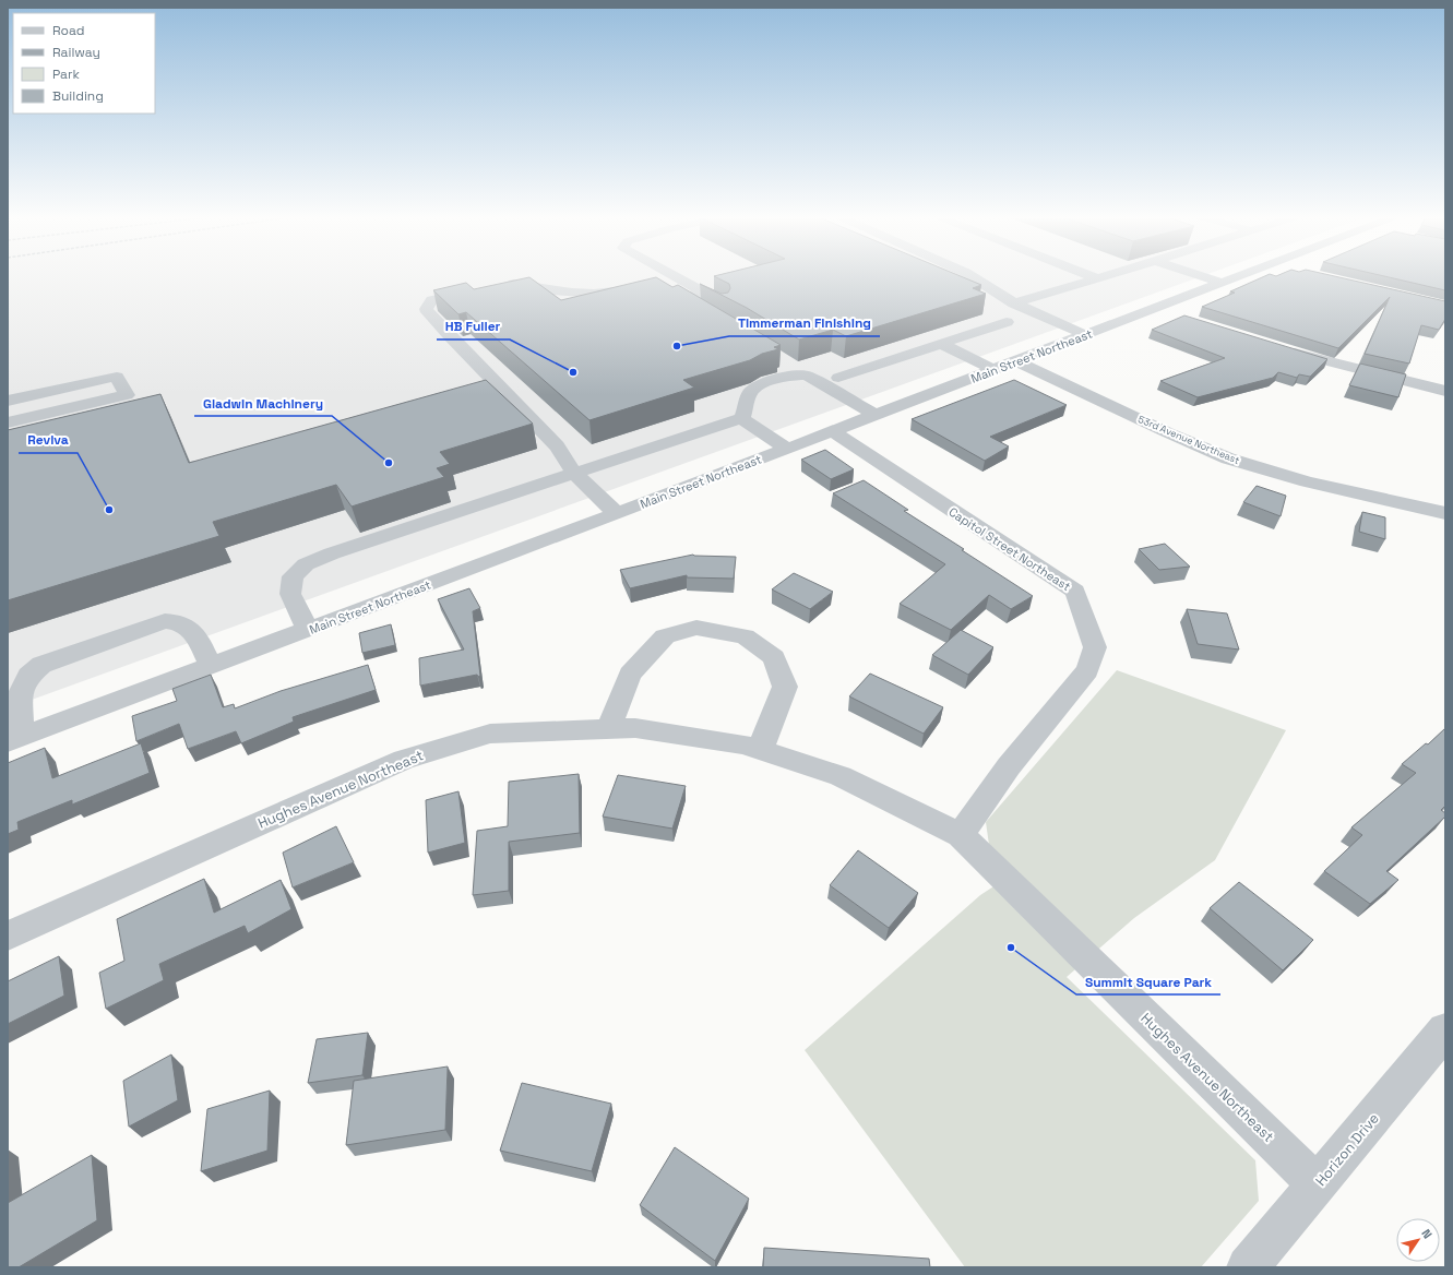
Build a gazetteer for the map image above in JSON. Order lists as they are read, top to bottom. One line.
{"streets":{"street":["Main Street Northeast","53rd Avenue Northeast","Capitol Street Northeast","Hughes Avenue Northeast","Horizon Drive"]},"crossings":[["Main Street Northeast","53rd Avenue Northeast"],["Main Street Northeast","Capitol Street Northeast"],["Capitol Street Northeast","Hughes Avenue Northeast"],["Hughes Avenue Northeast","Horizon Drive"]],"places":["Timmerman Finishing","HB Fuller","Gladwin Machinery","Reviva","Summit Square Park"],"legend":["Road","Railway","Park","Building"],"north":"top right"}
